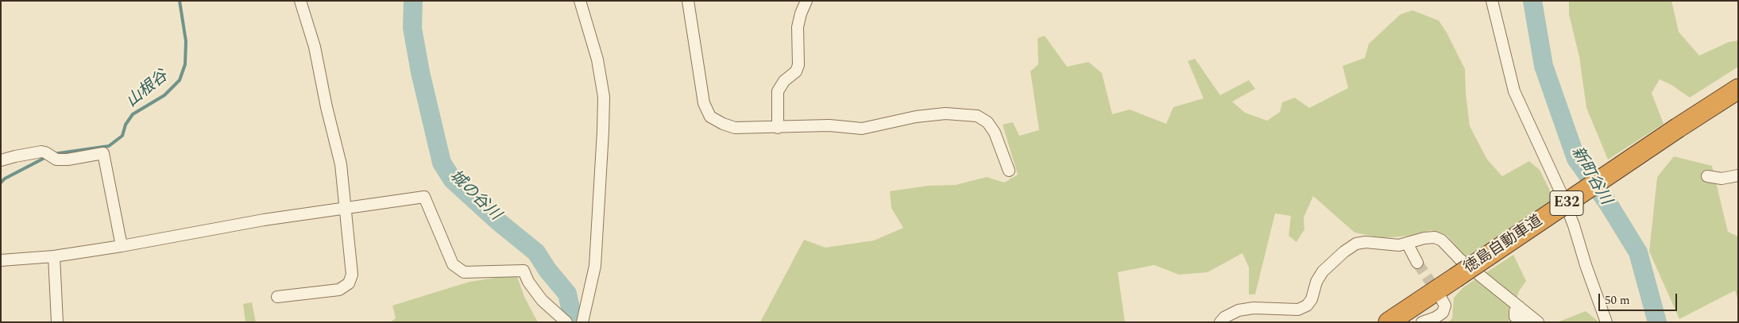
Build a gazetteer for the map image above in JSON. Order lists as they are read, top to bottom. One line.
{"streets":{"highway":["E32","徳島自動車道"]},"water":["山根谷","新町谷川","城の谷川"],"scale_bar":"50 m"}
